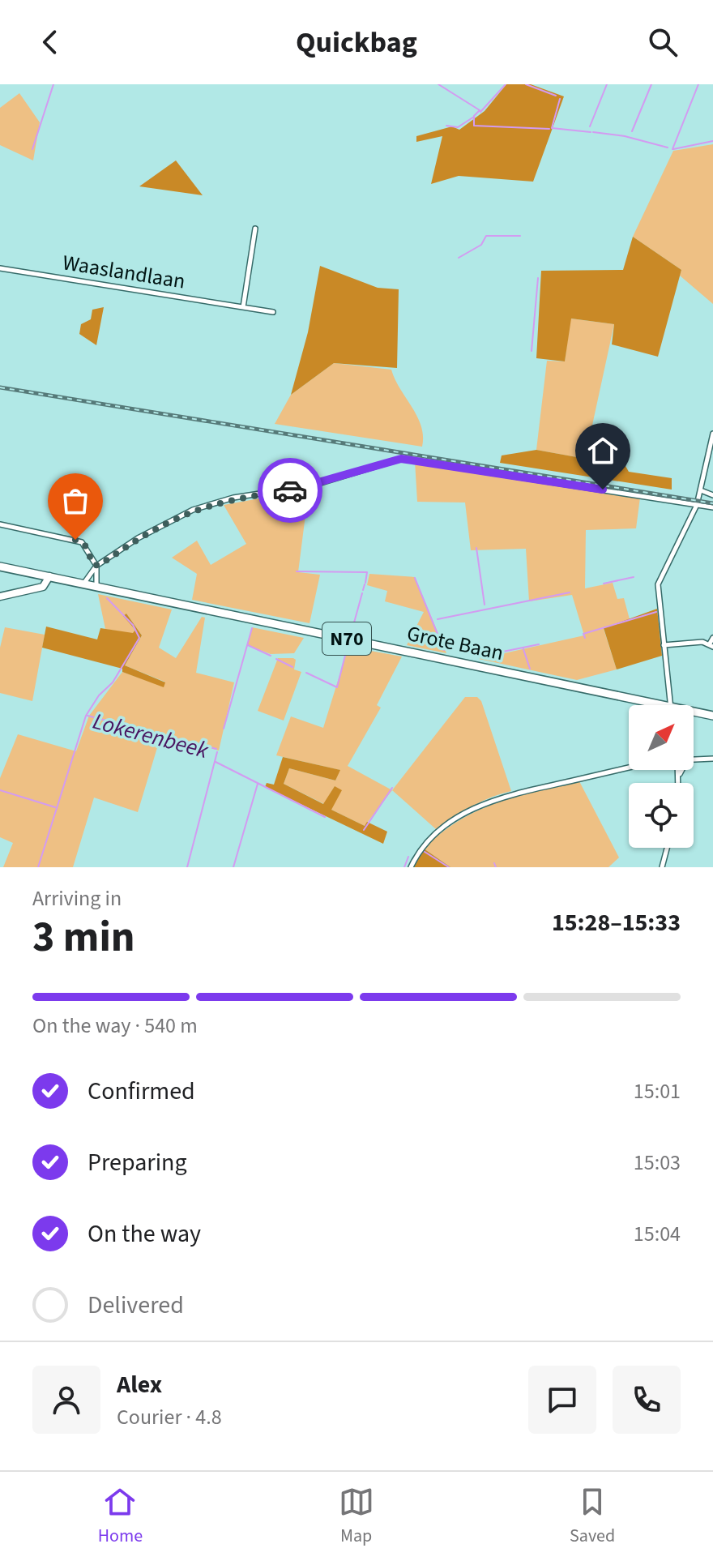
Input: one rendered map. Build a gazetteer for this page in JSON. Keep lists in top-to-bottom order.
{
  "streets": {
    "main road": ["N70", "Grote Baan"],
    "street": ["Waaslandlaan"]
  },
  "crossings": [
    ["N70", "Grote Baan"]
  ],
  "water": ["Lokerenbeek"],
  "north": "top right",
  "page": {
    "header": "Quickbag",
    "heading": ["3 min", "Arriving in", "15:28–15:33"],
    "panel": ["Alex", "Courier · 4.8"],
    "bar": "On the way · 540 m",
    "list": [
      ["Confirmed", "15:01"],
      ["Preparing", "15:03"],
      ["On the way", "15:04"],
      "Delivered"
    ],
    "tabs": ["Home", "Map", "Saved"]
  }
}
